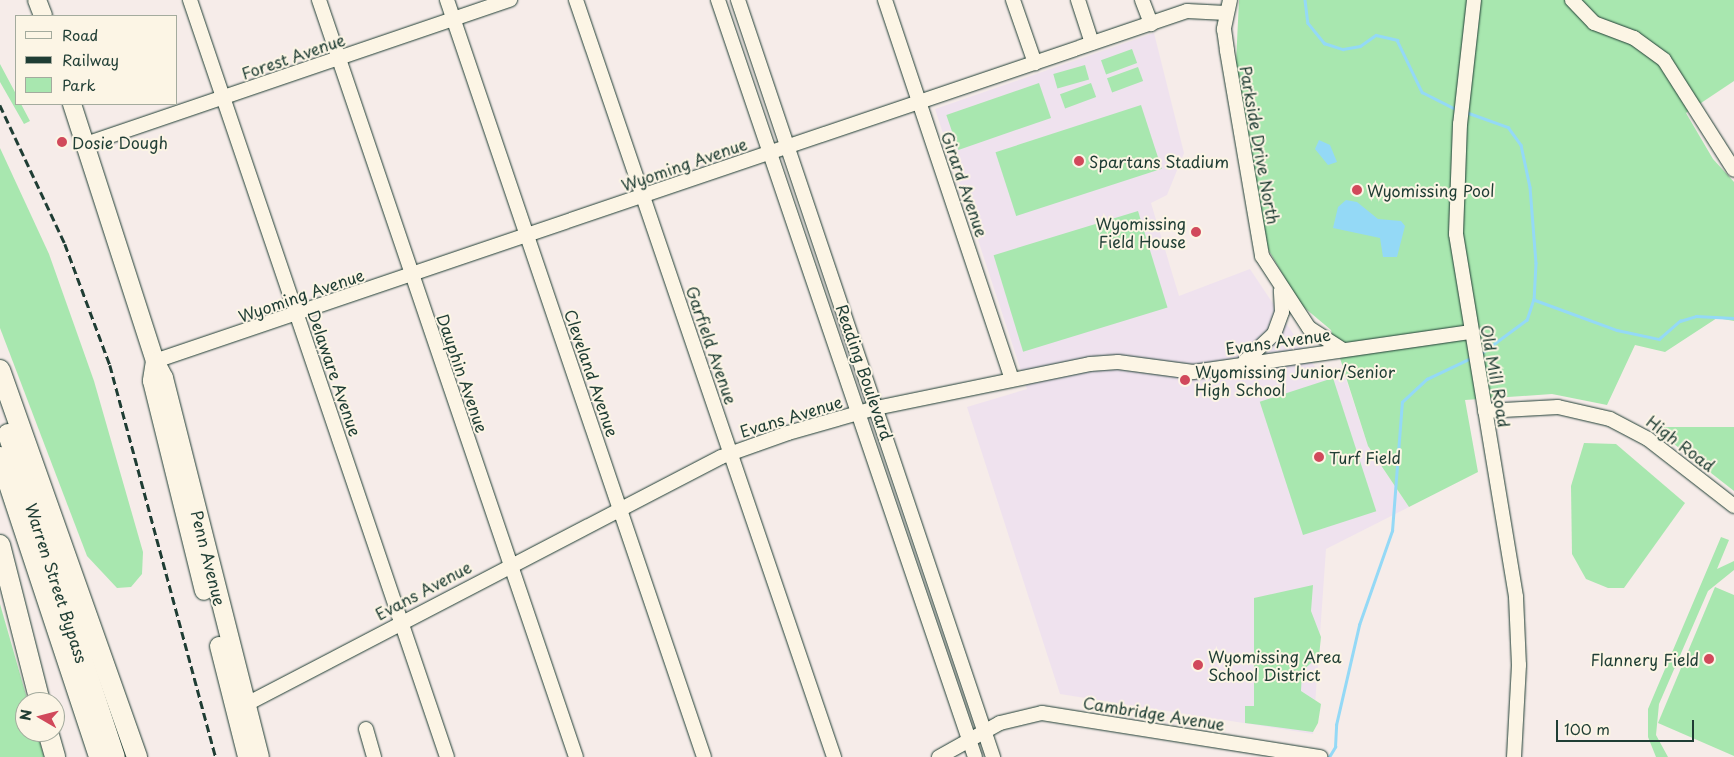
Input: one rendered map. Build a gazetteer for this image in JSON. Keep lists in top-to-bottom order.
{
  "streets": {
    "highway": ["Warren Street Bypass"],
    "main road": ["Penn Avenue"],
    "street": [
      "Forest Avenue",
      "Parkside Drive North",
      "Wyoming Avenue",
      "Girard Avenue",
      "Evans Avenue",
      "Garfield Avenue",
      "Reading Boulevard",
      "Delaware Avenue",
      "Dauphin Avenue",
      "Cleveland Avenue",
      "Old Mill Road",
      "High Road",
      "Cambridge Avenue"
    ]
  },
  "crossings": [
    ["Forest Avenue", "Delaware Avenue"],
    ["Forest Avenue", "Dauphin Avenue"],
    ["Forest Avenue", "Cleveland Avenue"],
    ["Forest Avenue", "Penn Avenue"],
    ["Parkside Drive North", "Wyoming Avenue"],
    ["Parkside Drive North", "Evans Avenue"],
    ["Wyoming Avenue", "Girard Avenue"],
    ["Wyoming Avenue", "Garfield Avenue"],
    ["Wyoming Avenue", "Reading Boulevard"],
    ["Wyoming Avenue", "Delaware Avenue"],
    ["Wyoming Avenue", "Dauphin Avenue"],
    ["Wyoming Avenue", "Cleveland Avenue"],
    ["Wyoming Avenue", "Penn Avenue"],
    ["Girard Avenue", "Evans Avenue"],
    ["Evans Avenue", "Garfield Avenue"],
    ["Evans Avenue", "Reading Boulevard"],
    ["Evans Avenue", "Delaware Avenue"],
    ["Evans Avenue", "Dauphin Avenue"],
    ["Evans Avenue", "Cleveland Avenue"],
    ["Evans Avenue", "Old Mill Road"],
    ["Evans Avenue", "Penn Avenue"],
    ["Reading Boulevard", "Cambridge Avenue"],
    ["Old Mill Road", "High Road"]
  ],
  "places": [
    "Dosie Dough",
    "Spartans Stadium",
    "Wyomissing Pool",
    "Wyomissing Field House",
    "Wyomissing Junior/Senior High School",
    "Turf Field",
    "Flannery Field",
    "Wyomissing Area School District"
  ],
  "legend": ["Road", "Railway", "Park"],
  "scale_bar": "100 m",
  "north": "left"
}
